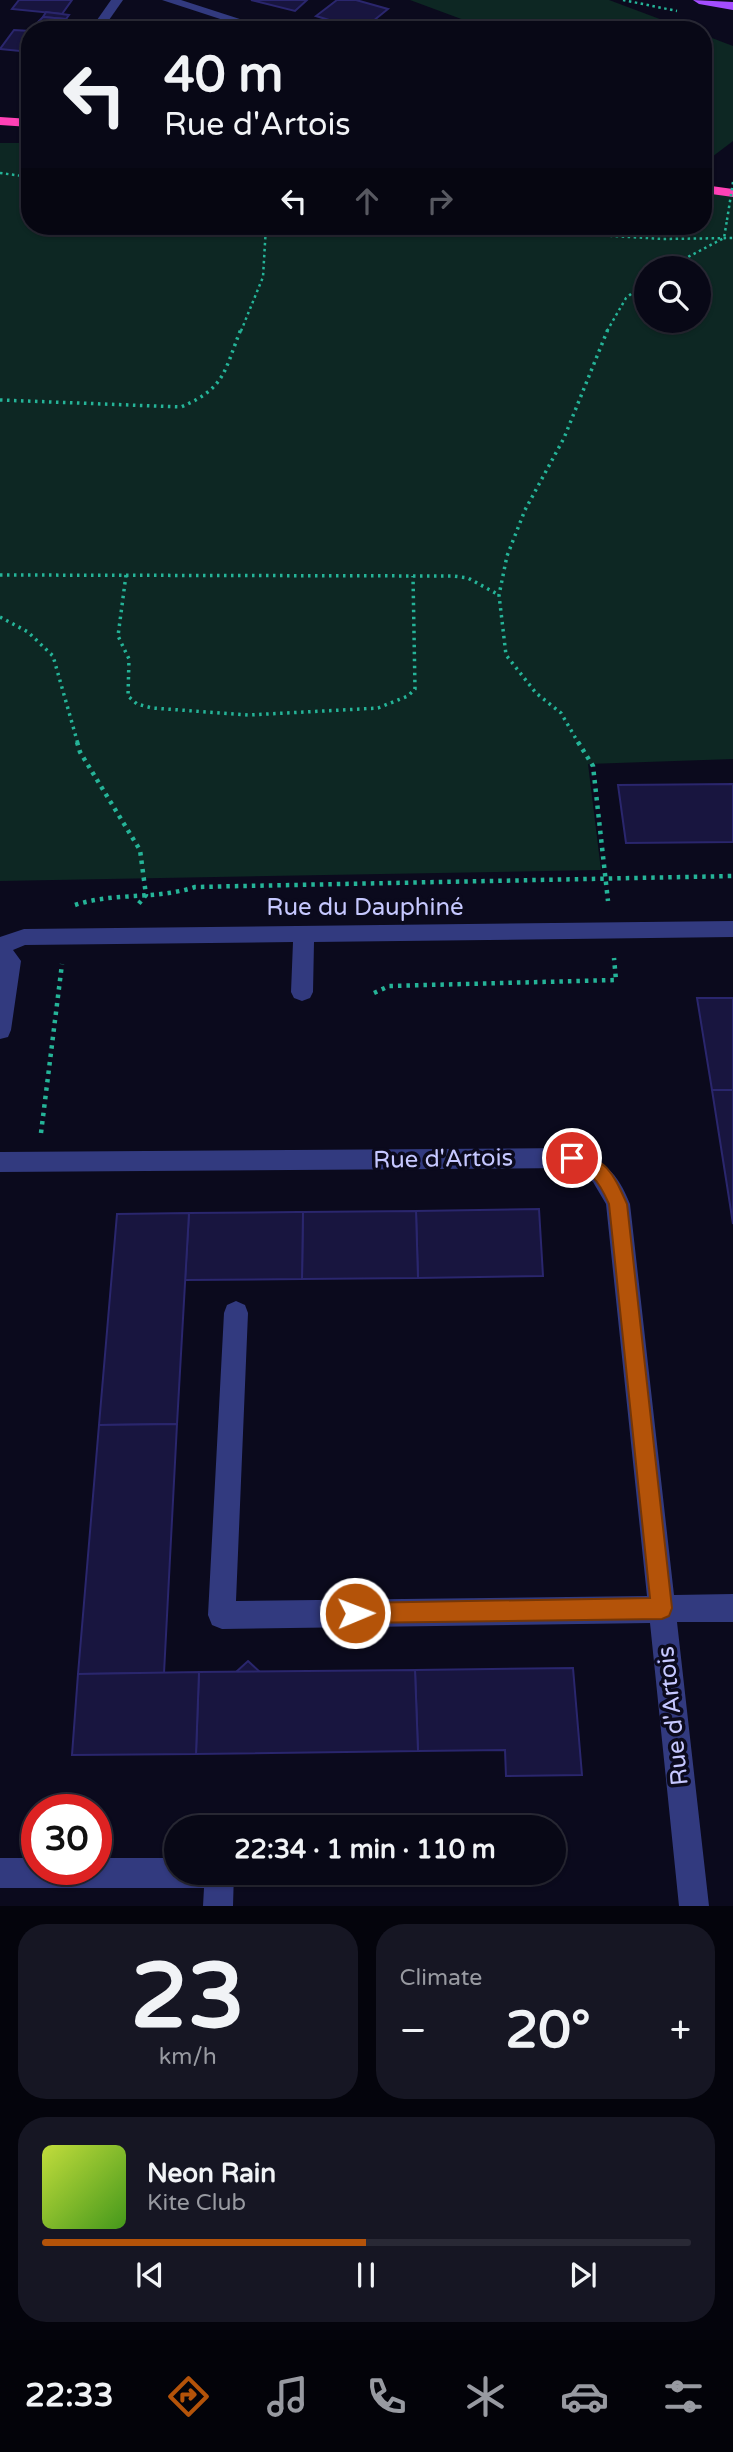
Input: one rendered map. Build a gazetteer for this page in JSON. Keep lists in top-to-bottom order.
{
  "streets": {
    "street": ["Rue du Dauphiné", "Rue d'Artois"]
  },
  "page": {
    "turn": ["40 m", "Rue d'Artois"],
    "limit": "30",
    "trip": "22:34 · 1 min · 110 m",
    "tile": [
      ["23", "km/h"],
      "Climate"
    ],
    "heat": ["−", "20°", "+"],
    "song": ["Neon Rain", "Kite Club"],
    "tabs": "22:33"
  }
}
